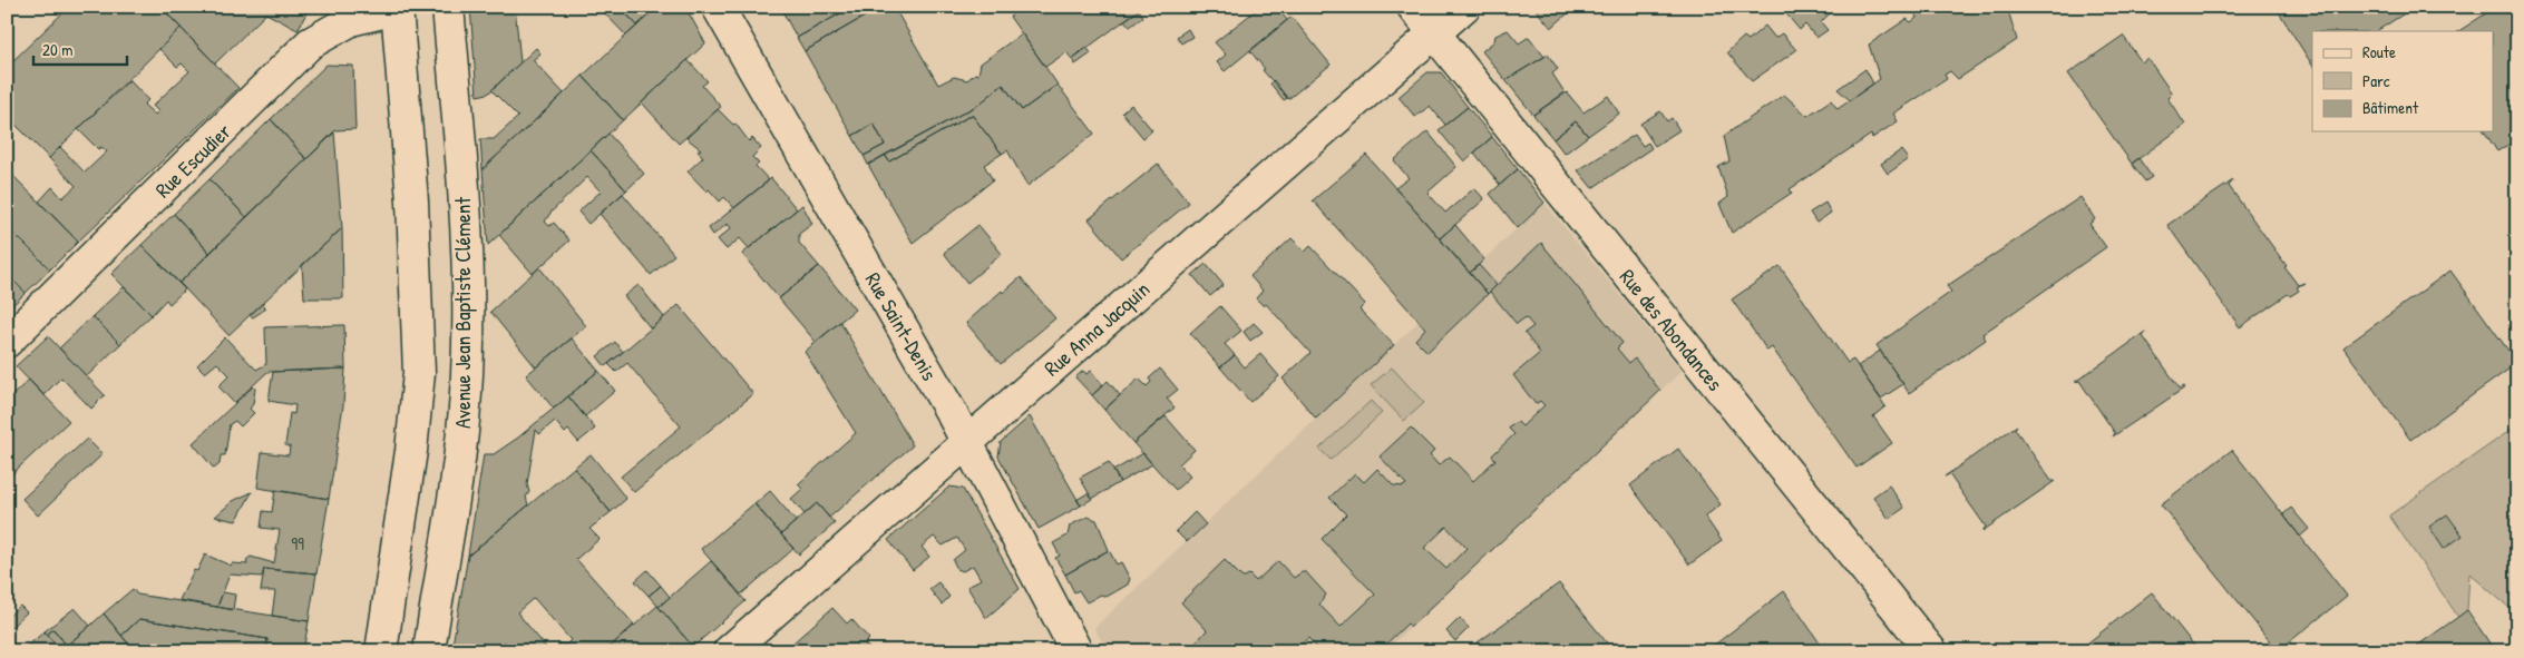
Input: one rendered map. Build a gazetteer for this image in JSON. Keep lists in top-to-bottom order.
{
  "streets": {
    "street": [
      "Rue Escudier",
      "Avenue Jean Baptiste Clément",
      "Rue Saint-Denis",
      "Rue Anna Jacquin",
      "Rue des Abondances"
    ]
  },
  "crossings": [
    ["Rue Escudier", "Avenue Jean Baptiste Clément"],
    ["Rue Saint-Denis", "Rue Anna Jacquin"],
    ["Rue Anna Jacquin", "Rue des Abondances"]
  ],
  "house_numbers": ["99"],
  "legend": ["Route", "Parc", "Bâtiment"],
  "scale_bar": "20 m"
}
